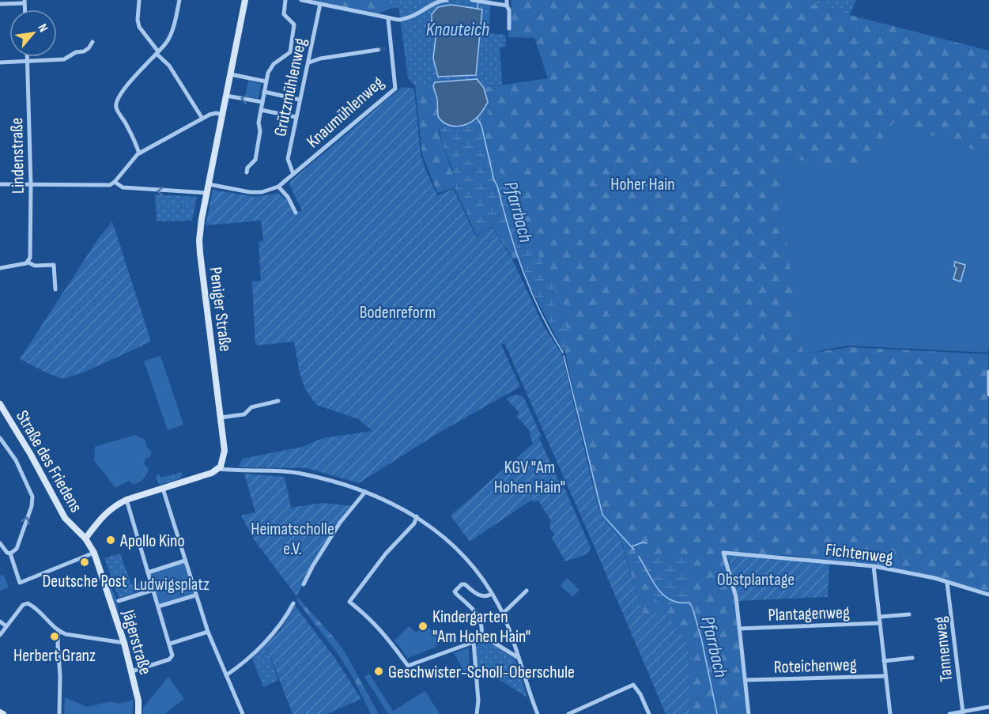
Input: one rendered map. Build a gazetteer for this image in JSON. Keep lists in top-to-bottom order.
{
  "streets": {
    "street": [
      "Grützmühlenweg",
      "Knaumühlenweg",
      "Lindenstraße",
      "Peniger Straße",
      "Straße des Friedens",
      "Fichtenweg",
      "Plantagenweg",
      "Jägerstraße",
      "Tannenweg",
      "Roteichenweg"
    ]
  },
  "crossings": [
    ["Grützmühlenweg", "Knaumühlenweg"],
    ["Knaumühlenweg", "Peniger Straße"],
    ["Straße des Friedens", "Jägerstraße"],
    ["Fichtenweg", "Plantagenweg"],
    ["Fichtenweg", "Tannenweg"]
  ],
  "water": ["Knauteich", "Pfarrbach"],
  "parks": [
    "Hoher Hain",
    "Bodenreform",
    "KGV \"Am Hohen Hain\"",
    "Heimatscholle e.V.",
    "Obstplantage",
    "Ludwigsplatz"
  ],
  "places": [
    "Apollo Kino",
    "Deutsche Post",
    "Kindergarten \"Am Hohen Hain\"",
    "Herbert Granz",
    "Geschwister-Scholl-Oberschule"
  ],
  "north": "top right"
}
